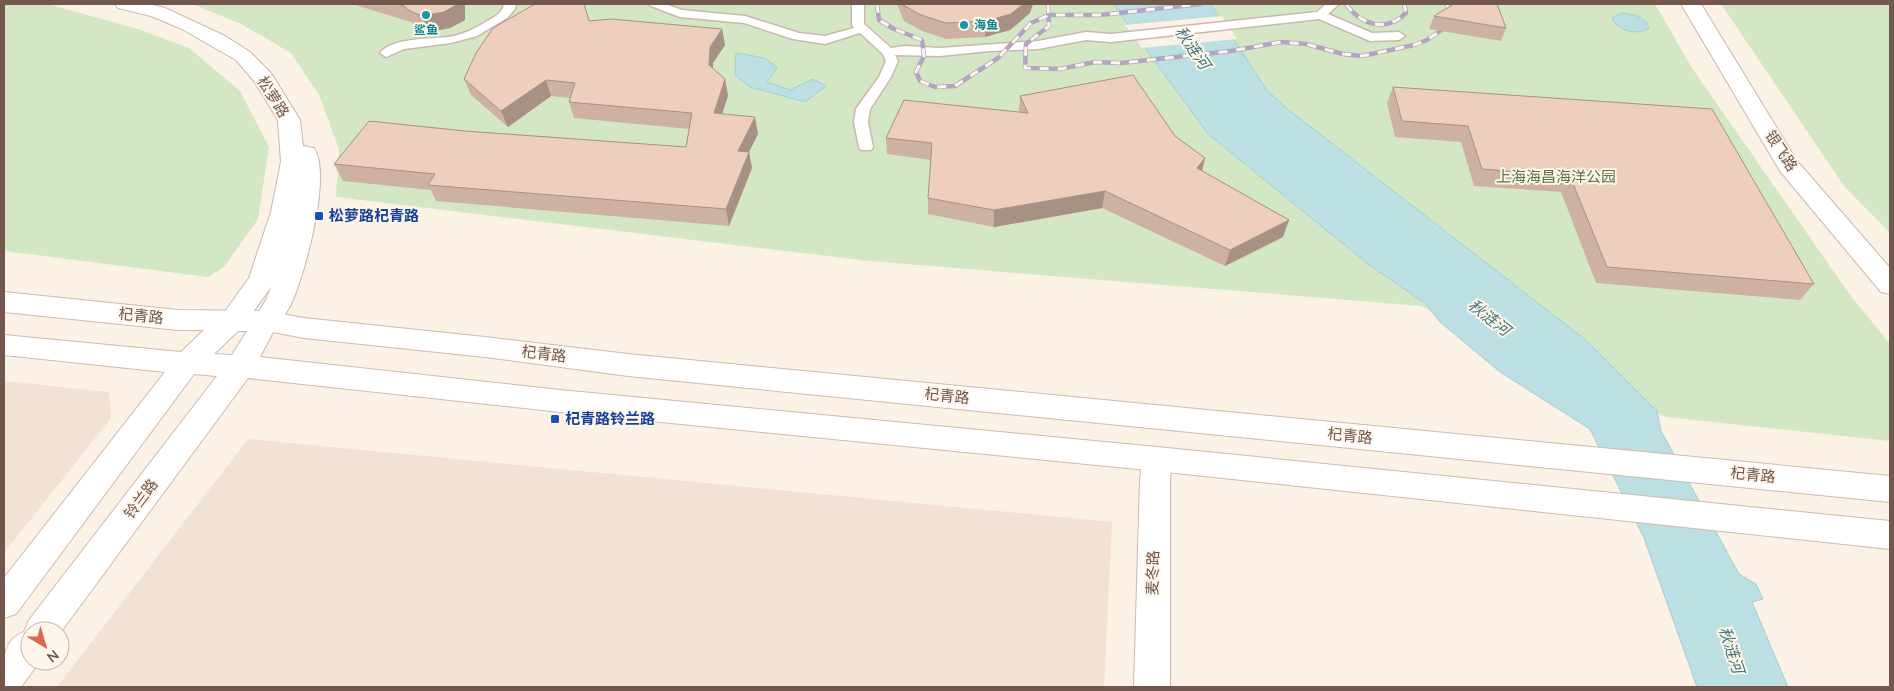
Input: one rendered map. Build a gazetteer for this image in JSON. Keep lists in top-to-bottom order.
{
  "streets": {
    "main road": [
      "松萝路",
      "银飞路",
      "杞青路",
      "铃兰路",
      "麦冬路"
    ]
  },
  "crossings": [
    ["松萝路", "杞青路"],
    ["松萝路", "铃兰路"]
  ],
  "water": ["秋涟河"],
  "parks": ["上海海昌海洋公园"],
  "places": {
    "other": ["鲨鱼", "海鱼"],
    "transit": ["松萝路杞青路", "杞青路铃兰路"]
  },
  "north": "bottom right"
}
